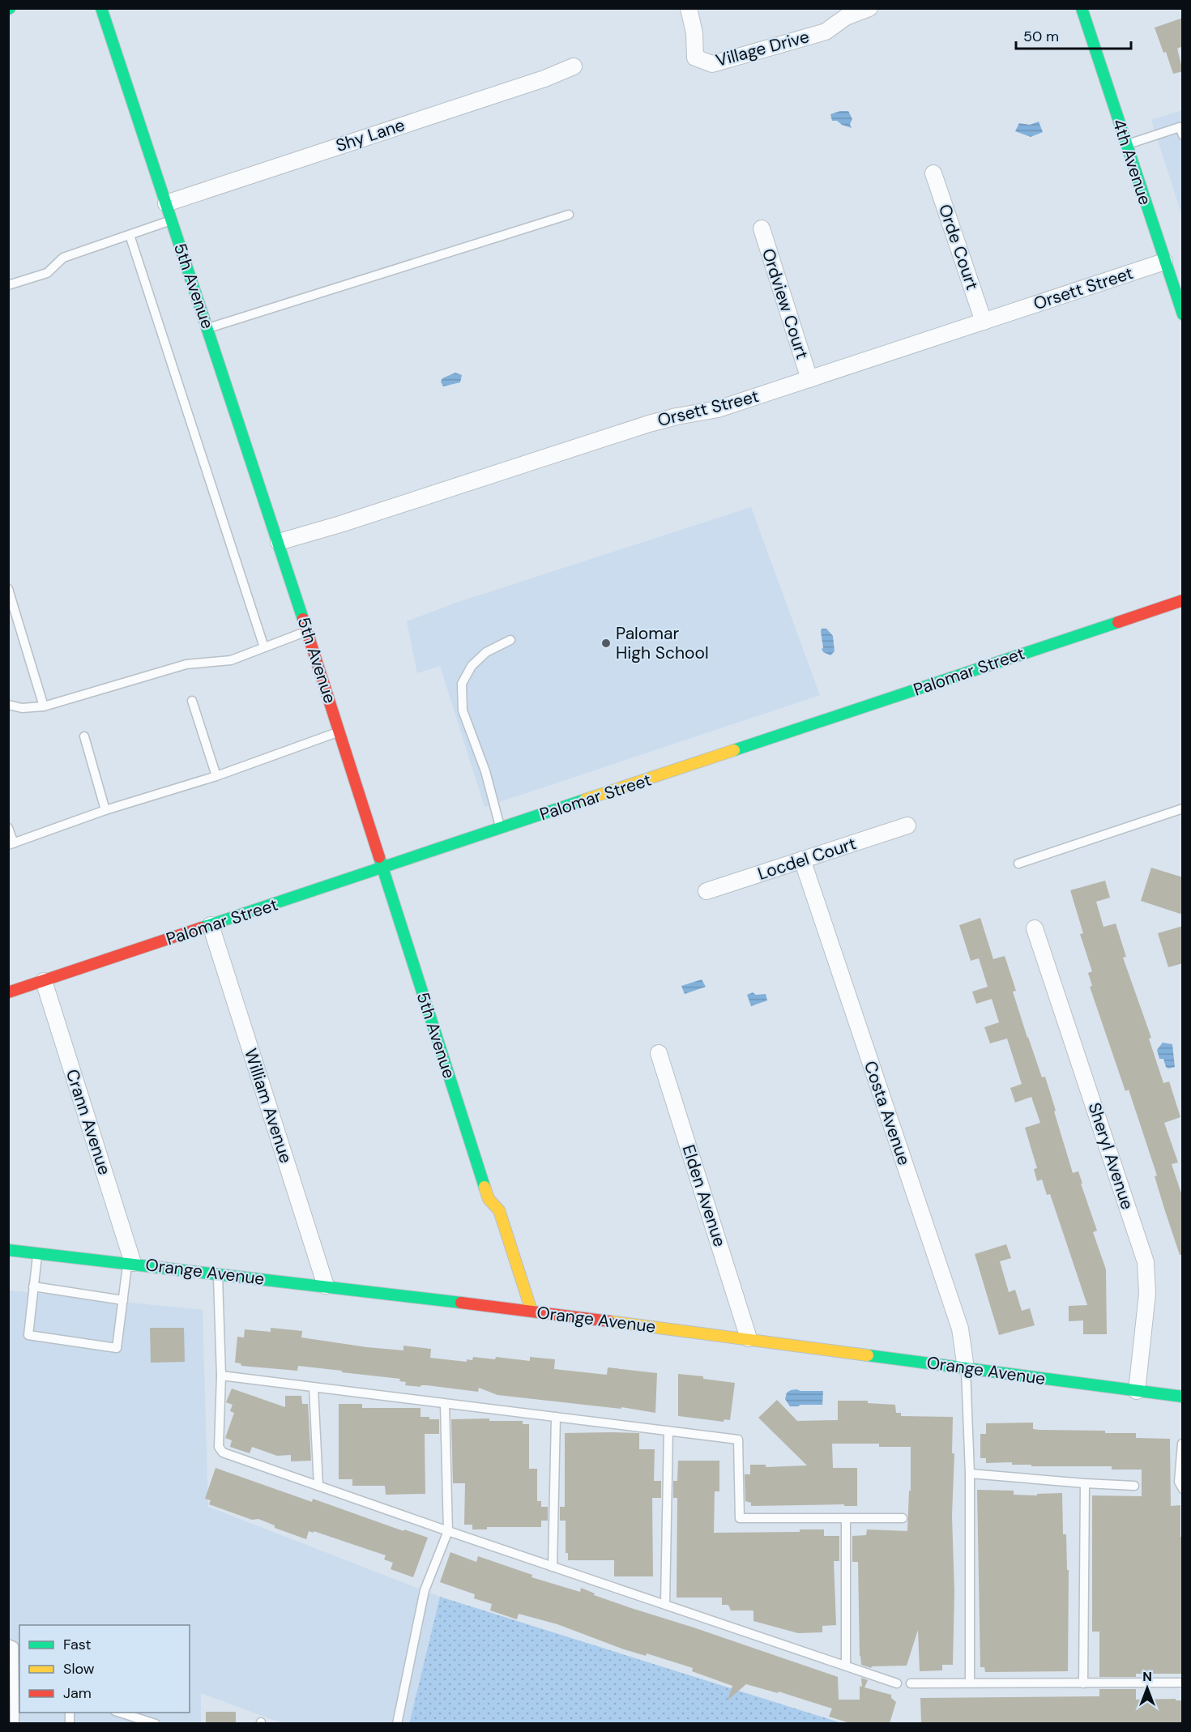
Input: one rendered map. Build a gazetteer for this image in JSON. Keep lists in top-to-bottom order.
{
  "streets": {
    "main road": [
      "4th Avenue",
      "5th Avenue",
      "Palomar Street",
      "Orange Avenue"
    ],
    "street": [
      "Village Drive",
      "Shy Lane",
      "Orde Court",
      "Orsett Street",
      "Ordview Court",
      "Locdel Court",
      "William Avenue",
      "Costa Avenue",
      "Crann Avenue",
      "Sheryl Avenue",
      "Elden Avenue"
    ]
  },
  "crossings": [
    ["Shy Lane", "5th Avenue"],
    ["4th Avenue", "Orsett Street"],
    ["Orde Court", "Orsett Street"],
    ["5th Avenue", "Orsett Street"],
    ["5th Avenue", "Palomar Street"],
    ["5th Avenue", "Orange Avenue"],
    ["Orsett Street", "Ordview Court"],
    ["Palomar Street", "William Avenue"],
    ["Palomar Street", "Crann Avenue"],
    ["Locdel Court", "Costa Avenue"],
    ["William Avenue", "Orange Avenue"],
    ["Costa Avenue", "Orange Avenue"],
    ["Crann Avenue", "Orange Avenue"],
    ["Sheryl Avenue", "Orange Avenue"],
    ["Elden Avenue", "Orange Avenue"]
  ],
  "places": ["Palomar High School"],
  "legend": ["Fast", "Slow", "Jam"],
  "scale_bar": "50 m",
  "north": "top"
}
